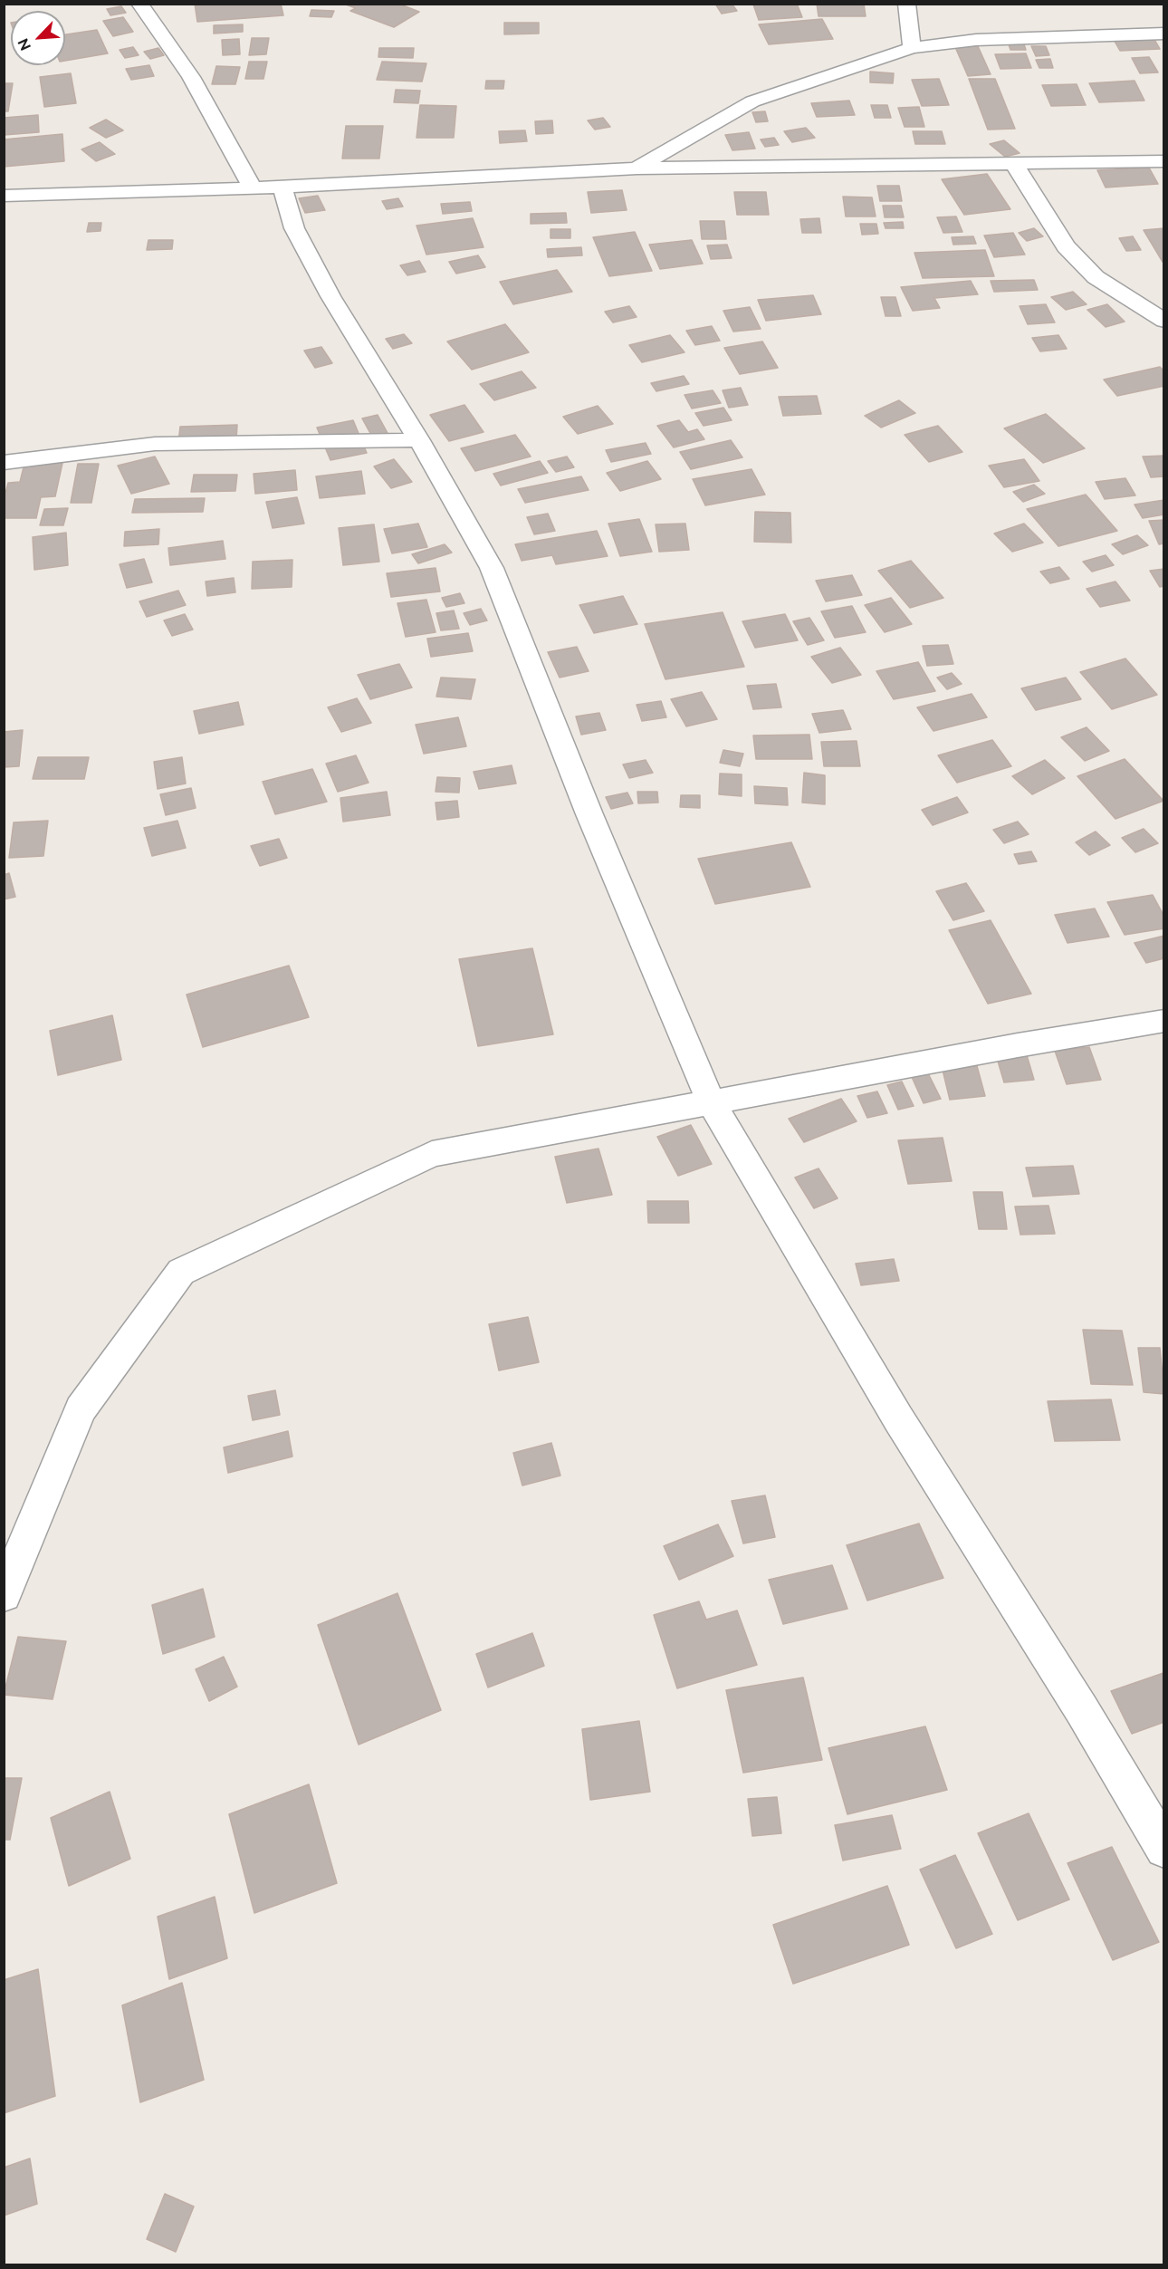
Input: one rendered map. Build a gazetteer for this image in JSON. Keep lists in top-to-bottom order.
{
  "north": "bottom left"
}
